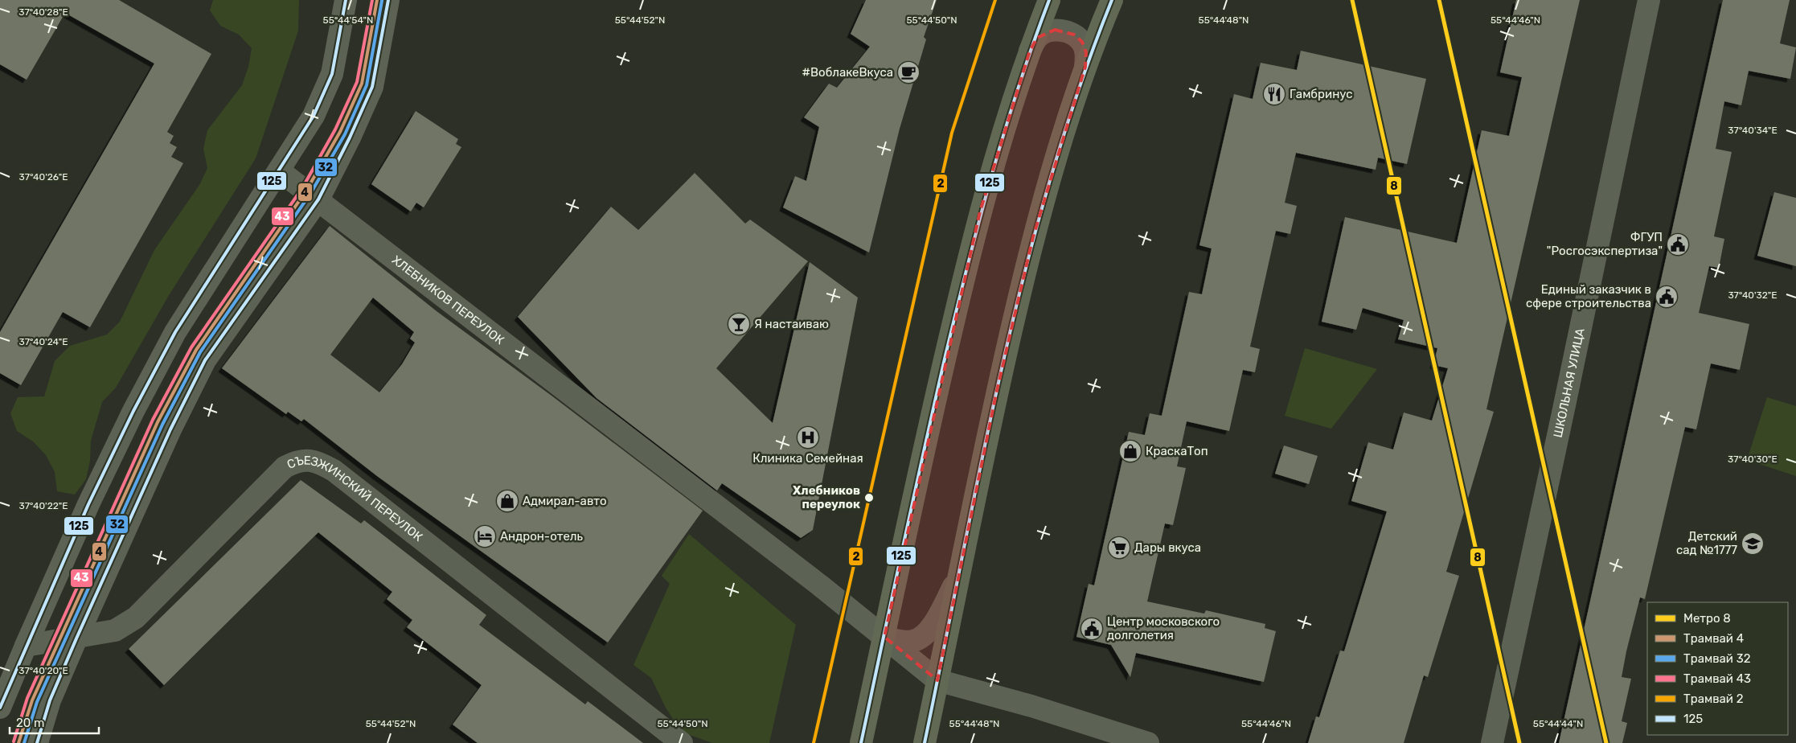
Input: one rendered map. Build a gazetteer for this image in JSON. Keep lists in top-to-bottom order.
{
  "streets": {
    "street": ["ХЛЕБНИКОВ ПЕРЕУЛОК", "ШКОЛЬНАЯ УЛИЦА", "СЪЕЗЖИНСКИЙ ПЕРЕУЛОК"]
  },
  "places": {
    "cafe": ["#ВоблакеВкуса"],
    "restaurant": ["Гамбринус"],
    "public building": ["ФГУП \"Росгосэкспертиза\"", "Единый заказчик в сфере строительства", "Центр московского долголетия"],
    "bar": ["Я настаиваю"],
    "hospital": ["Клиника Семейная"],
    "shop": ["КраскаТоп", "Адмирал-авто"],
    "other": ["Хлебников переулок"],
    "hotel": ["Андрон-отель"],
    "school or university": ["Детский сад №1777"],
    "supermarket": ["Дары вкуса"]
  },
  "lines": [
    "metro line 8",
    "tram line 4",
    "tram line 43",
    "tram line 2",
    "transit line 125",
    "tram line 32"
  ],
  "legend": [
    "Метро 8",
    "Трамвай 4",
    "Трамвай 32",
    "Трамвай 43",
    "Трамвай 2",
    "125"
  ],
  "scale_bar": "20 m",
  "coordinates": [
    "37°40'28\"E",
    "55°44'54\"N",
    "55°44'52\"N",
    "55°44'50\"N",
    "55°44'48\"N",
    "55°44'46\"N",
    "37°40'34\"E",
    "37°40'26\"E",
    "37°40'32\"E",
    "37°40'24\"E",
    "37°40'30\"E",
    "37°40'22\"E",
    "37°40'20\"E",
    "55°44'44\"N"
  ]
}
